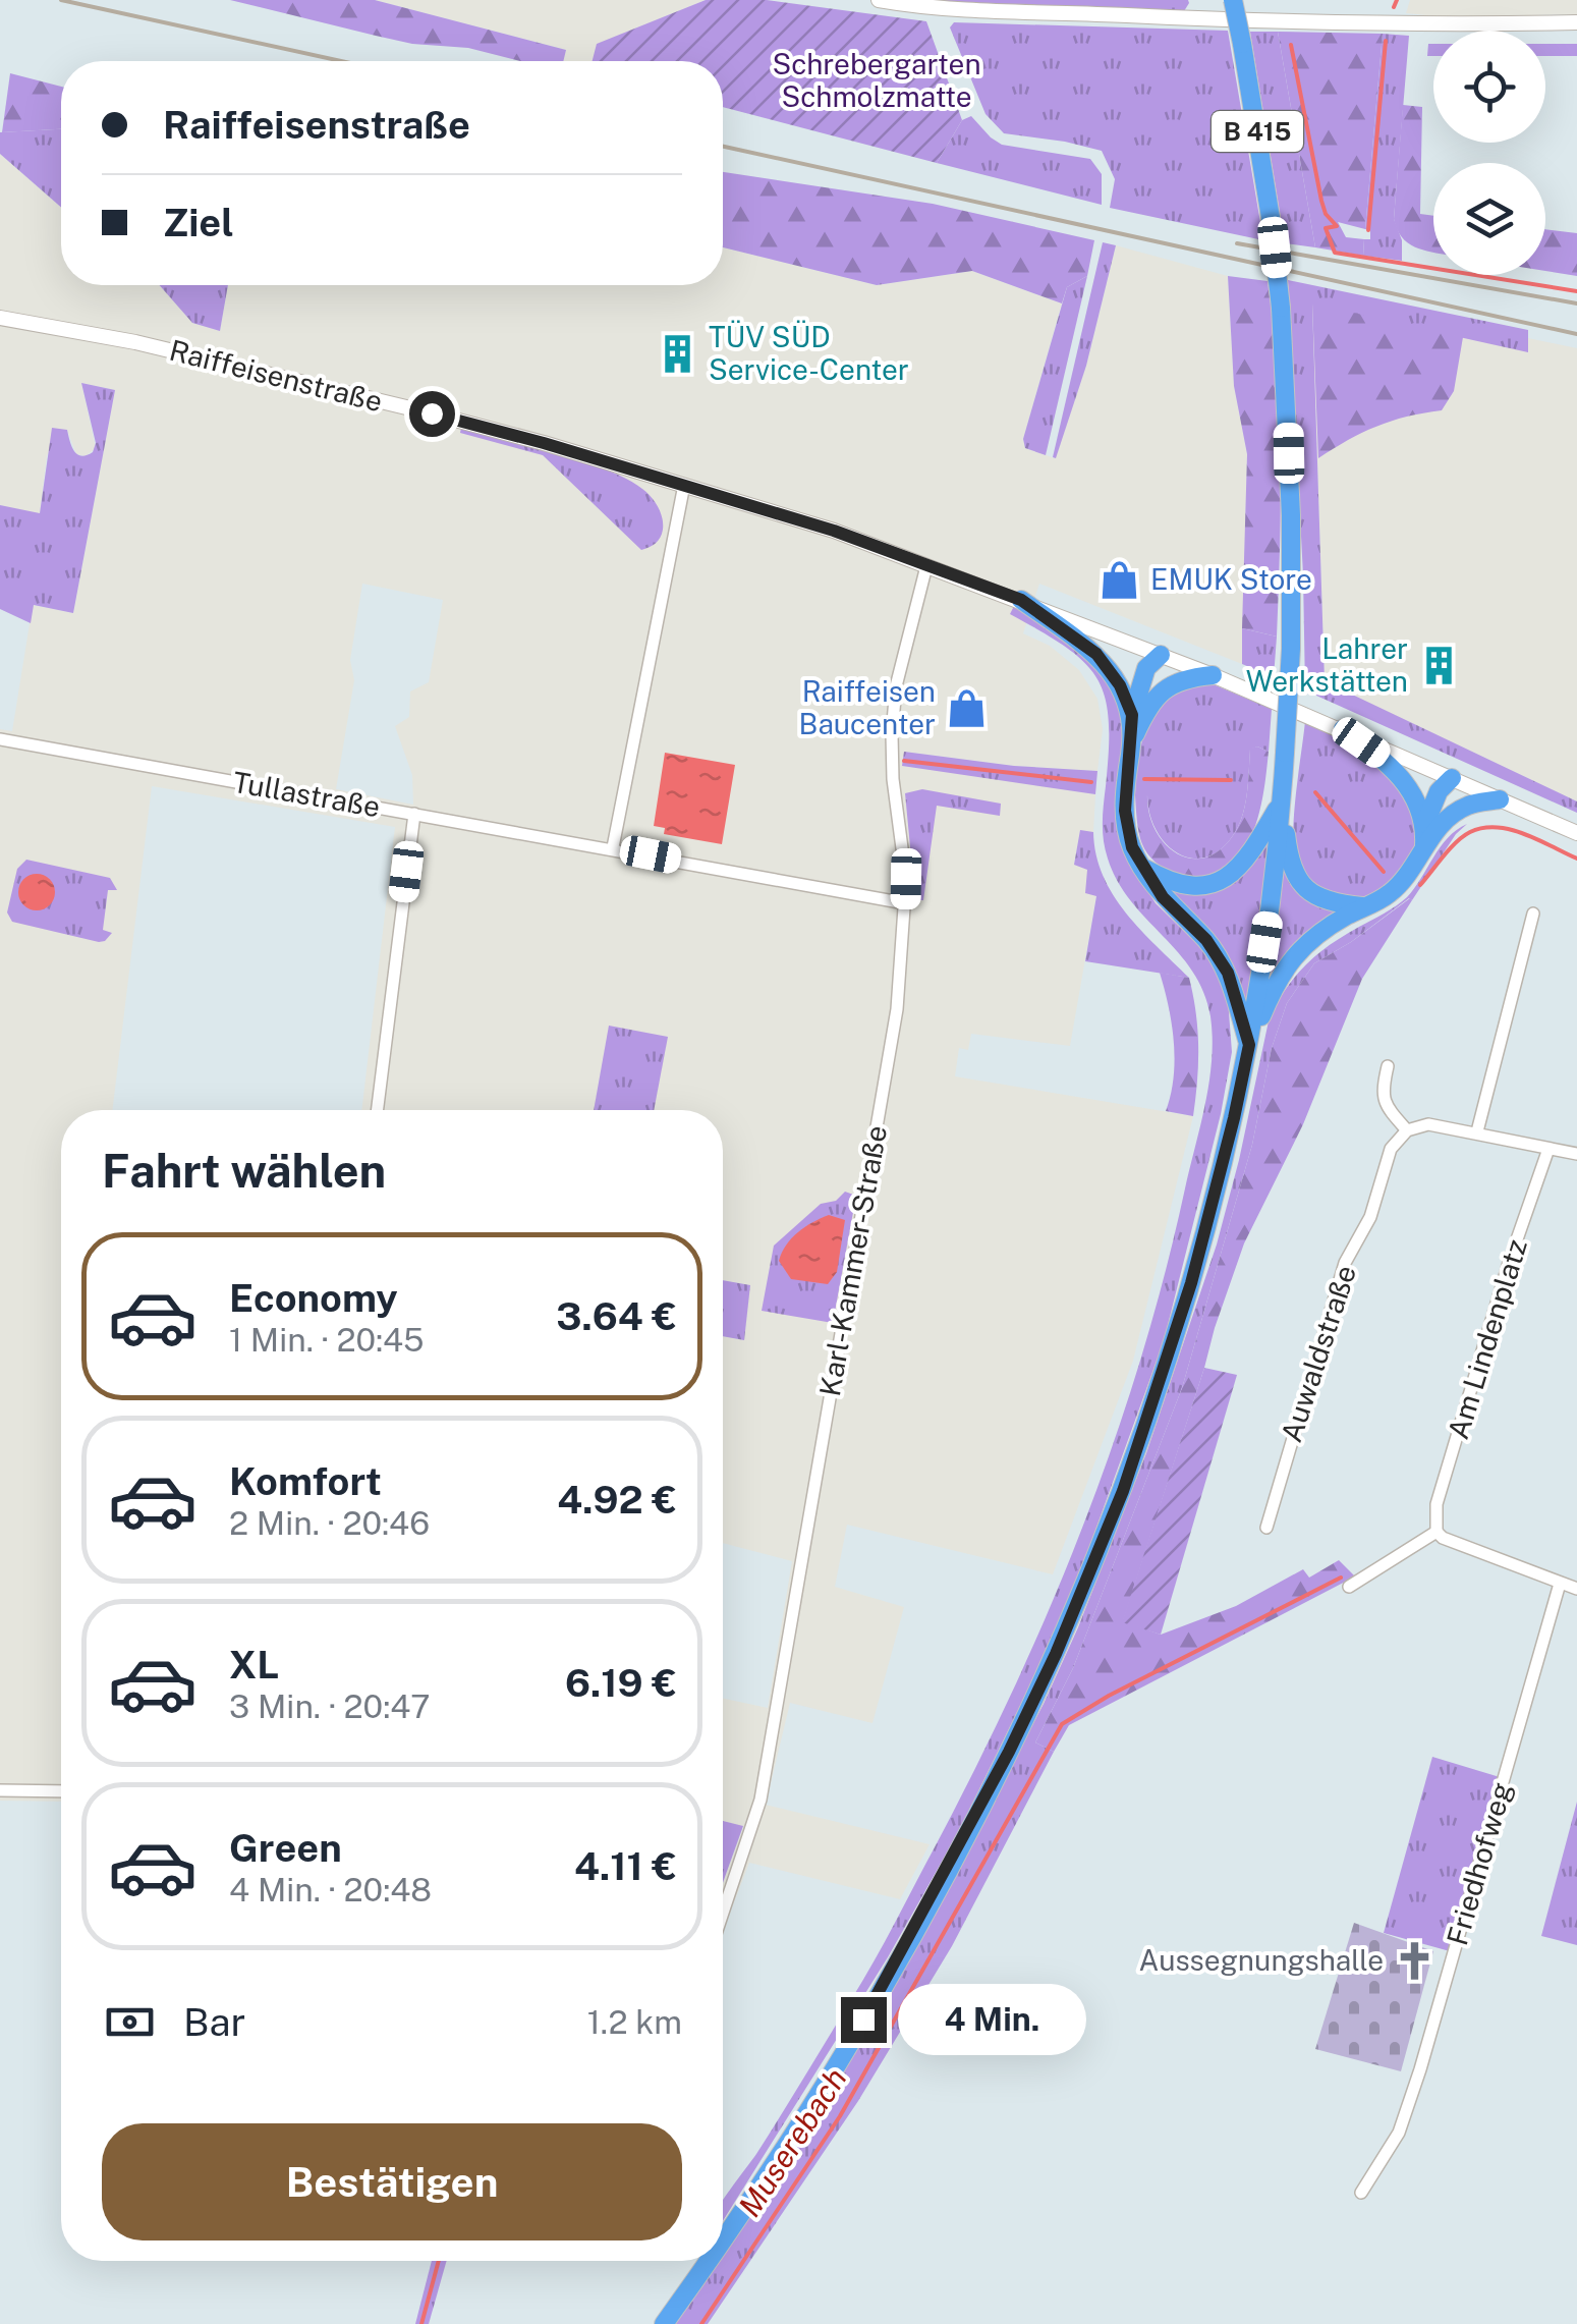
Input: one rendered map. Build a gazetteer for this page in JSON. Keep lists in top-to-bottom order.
{
  "streets": {
    "main road": ["B 415"],
    "street": [
      "Raiffeisenstraße",
      "Tullastraße",
      "Karl-Kammer-Straße",
      "Am Lindenplatz",
      "Auwaldstraße",
      "Friedhofweg"
    ]
  },
  "crossings": [
    ["Raiffeisenstraße", "Karl-Kammer-Straße"],
    ["Tullastraße", "Karl-Kammer-Straße"]
  ],
  "water": ["Muserebach"],
  "parks": ["Schrebergarten Schmolzmatte"],
  "places": {
    "building": ["TÜV SÜD Service-Center", "Lahrer Werkstätten"],
    "shop": ["EMUK Store", "Raiffeisen Baucenter"],
    "church": ["Aussegnungshalle"]
  },
  "page": {
    "banner": ["Raiffeisenstraße", "Ziel"],
    "heading": "Fahrt wählen",
    "list": [
      {
        "name": "Economy",
        "note": "1 Min. · 20:45",
        "value": "3.64 €"
      },
      {
        "name": "Komfort",
        "note": "2 Min. · 20:46",
        "value": "4.92 €"
      },
      {
        "name": "XL",
        "note": "3 Min. · 20:47",
        "value": "6.19 €"
      },
      {
        "name": "Green",
        "note": "4 Min. · 20:48",
        "value": "4.11 €"
      }
    ],
    "pay": ["Bar", "1.2 km"],
    "bubble": "4 Min.",
    "buttons": "Bestätigen"
  }
}
